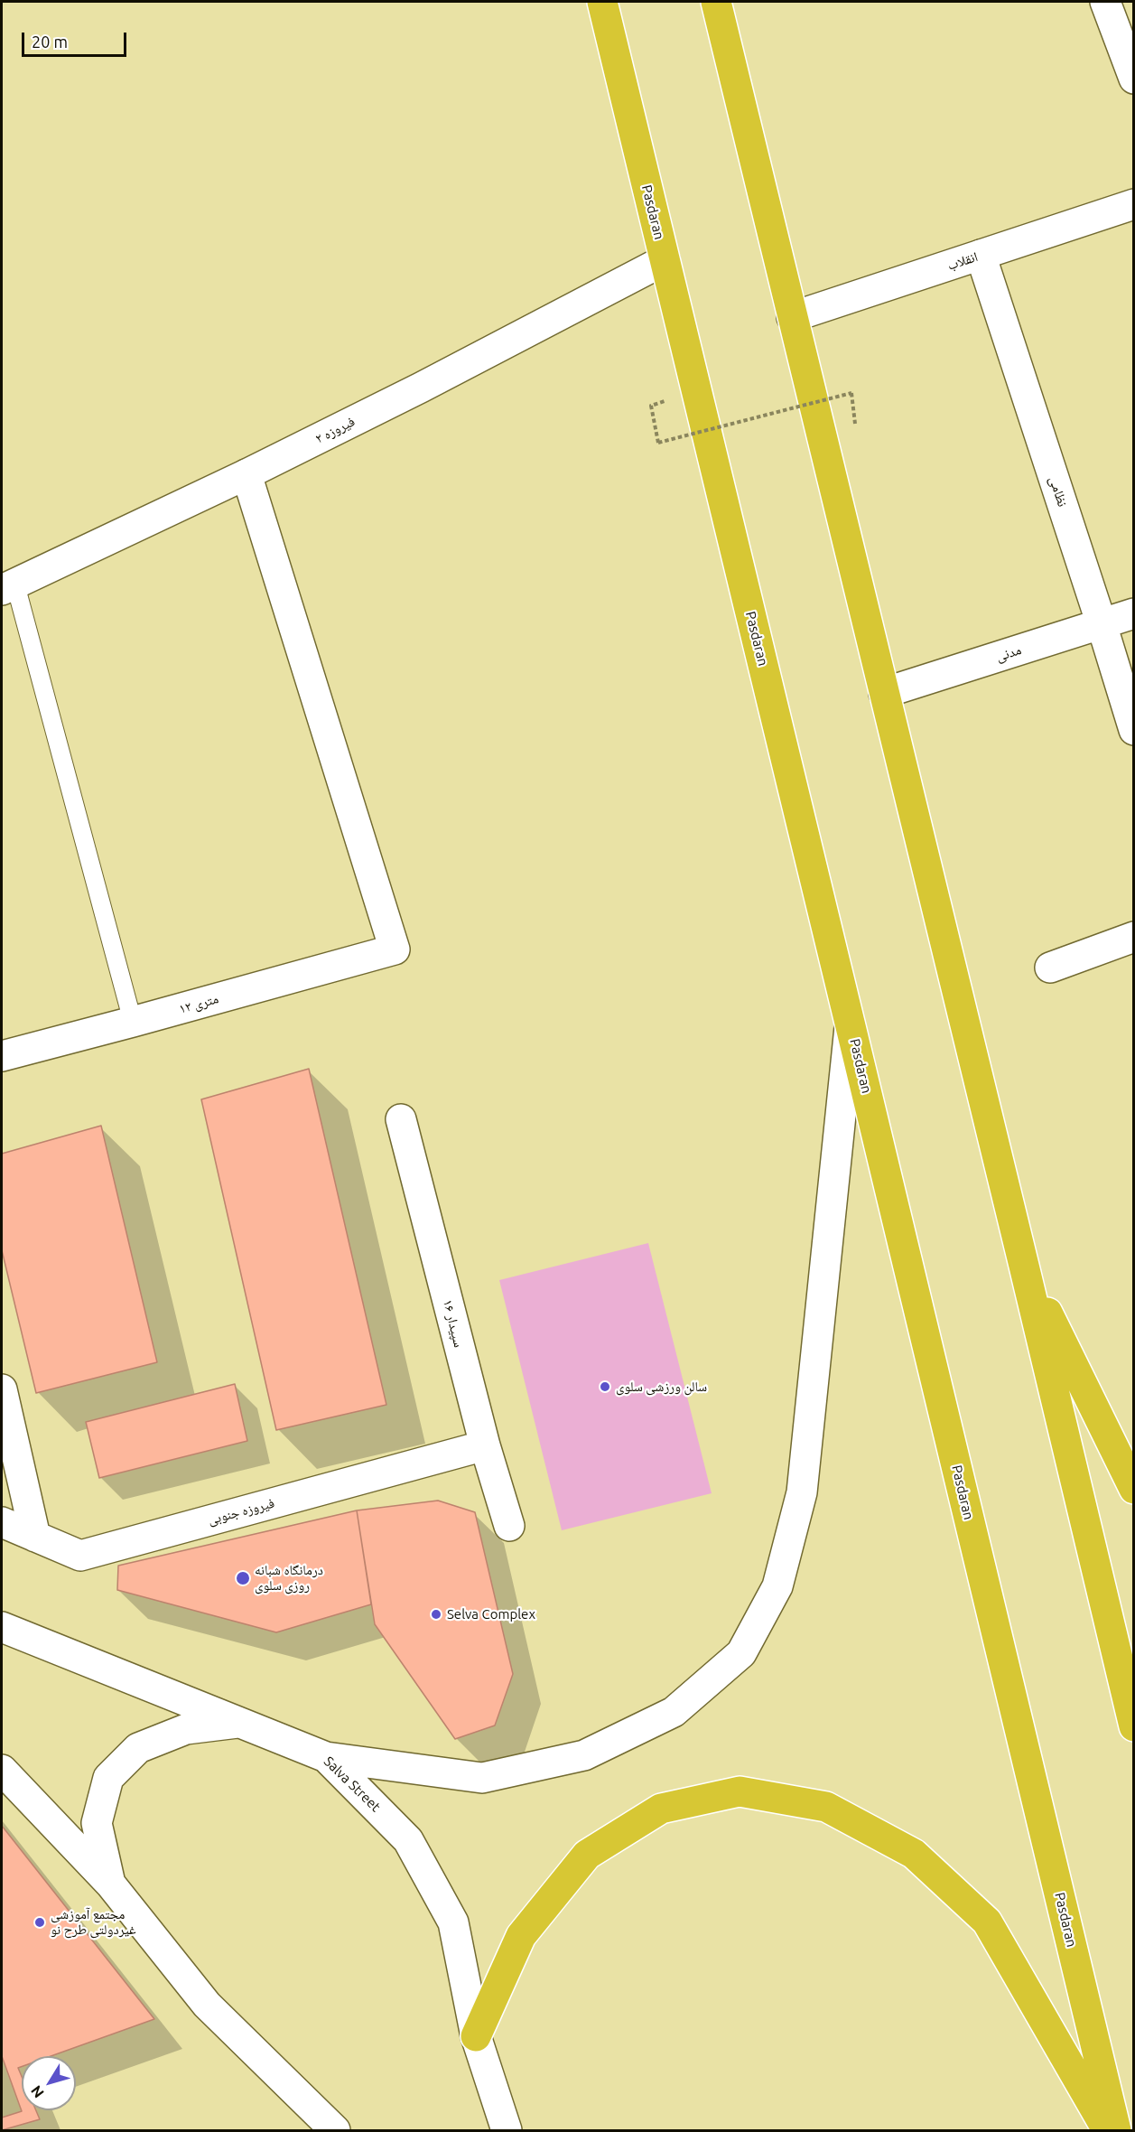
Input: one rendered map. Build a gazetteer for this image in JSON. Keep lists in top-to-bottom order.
{
  "streets": {
    "highway": ["Pasdaran"],
    "street": [
      "انقلاب",
      "فیروزه ٢",
      "نظامی",
      "مدنی",
      "۱۲ متری",
      "سپیدار ۱۶",
      "فیروزه جنوبی",
      "Salva Street"
    ]
  },
  "crossings": [
    ["Pasdaran", "فیروزه ٢"],
    ["انقلاب", "نظامی"],
    ["فیروزه ٢", "۱۲ متری"],
    ["نظامی", "مدنی"],
    ["سپیدار ۱۶", "فیروزه جنوبی"]
  ],
  "places": [
    "سالن ورزشی سلوی",
    "درمانگاه شبانه روزی سلوی",
    "Selva Complex",
    "مجتمع آموزشی غیردولتی طرح نو"
  ],
  "scale_bar": "20 m",
  "north": "bottom left"
}
